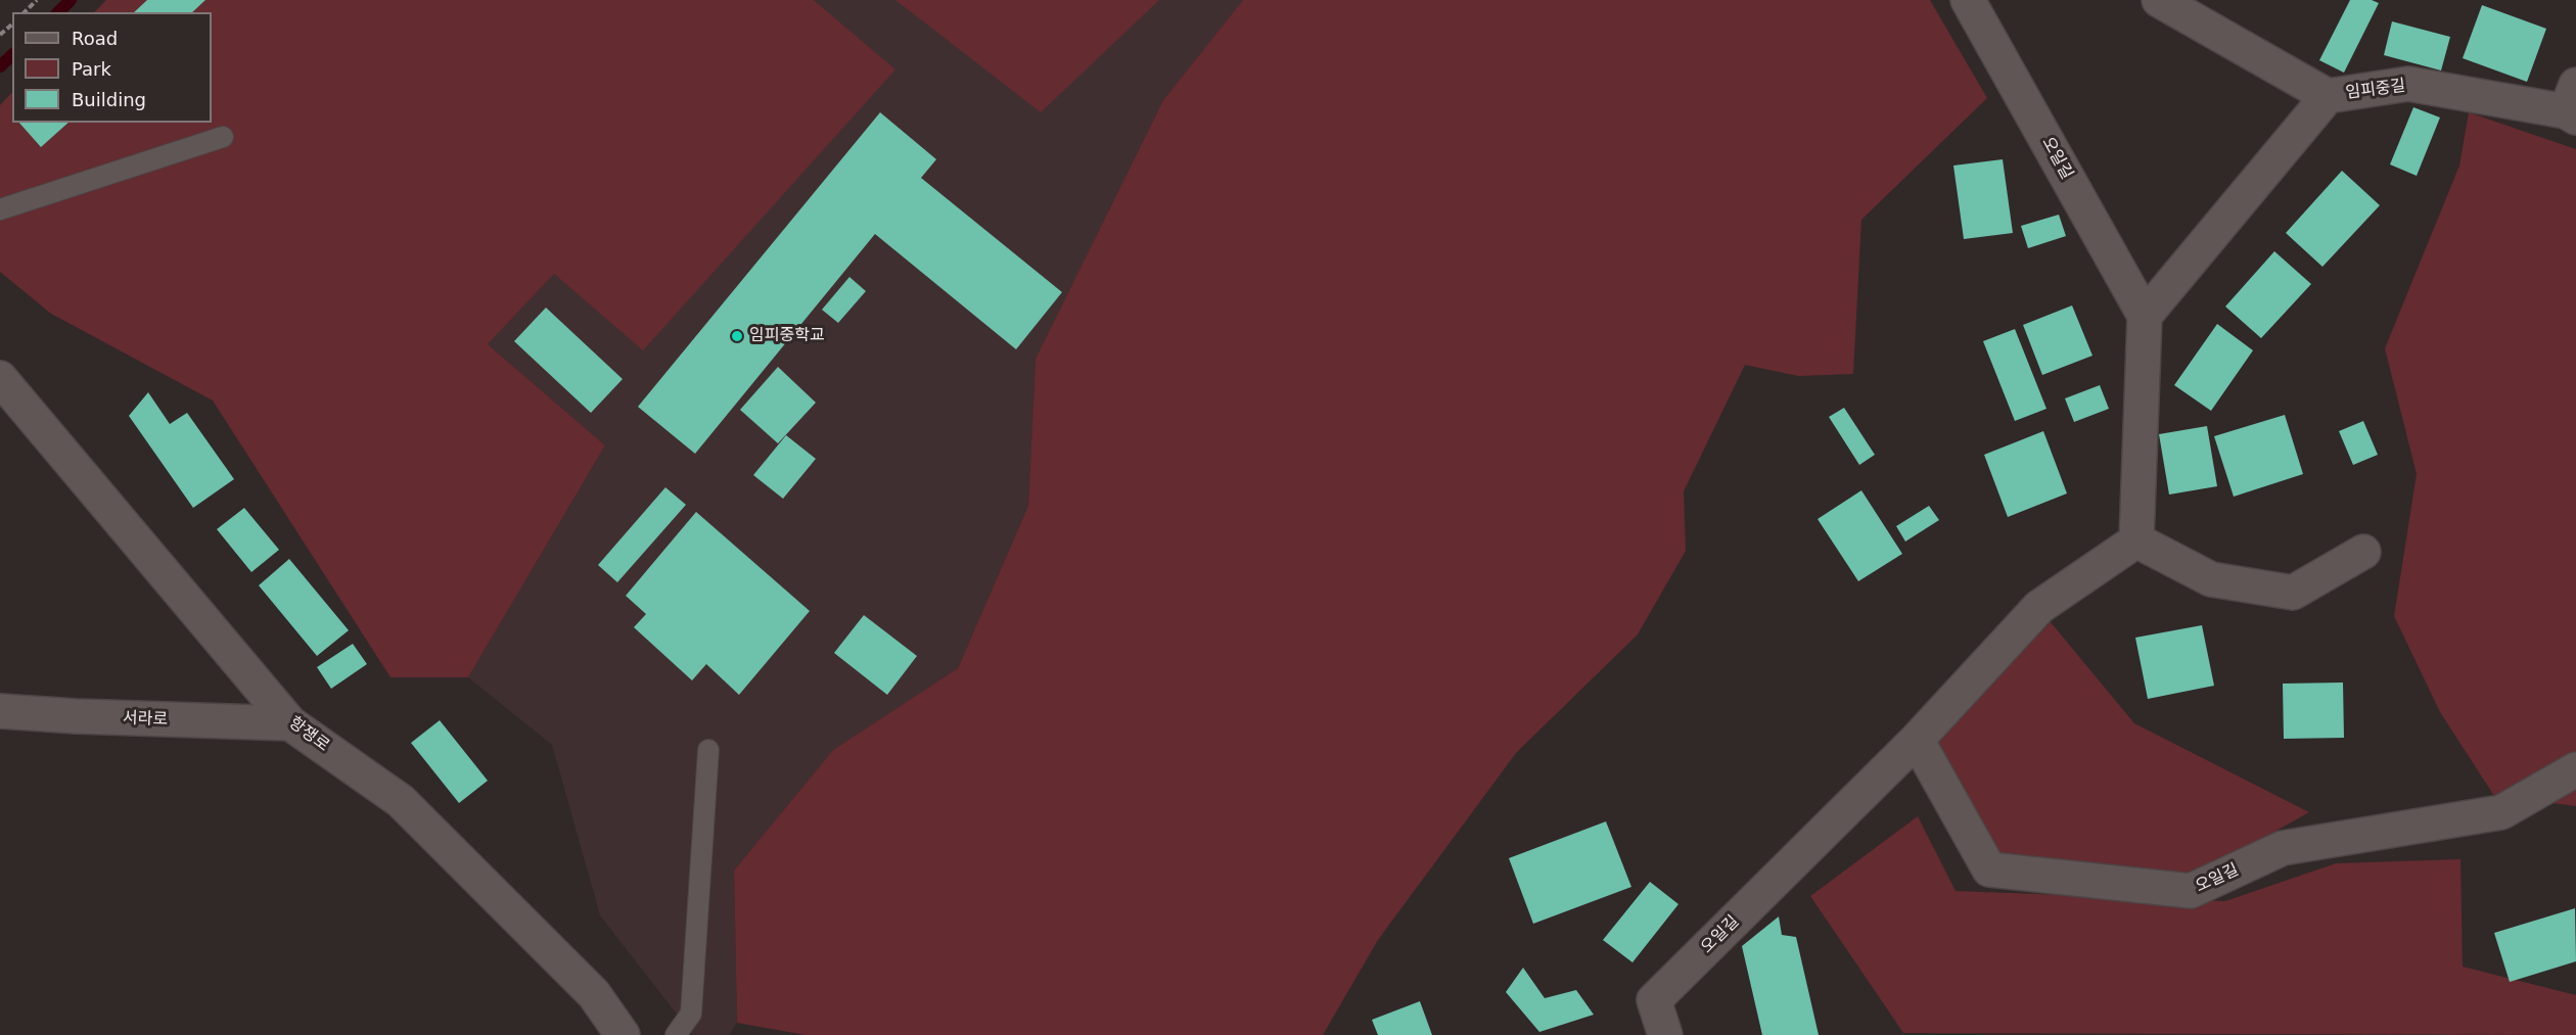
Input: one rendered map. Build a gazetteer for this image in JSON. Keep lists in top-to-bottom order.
{
  "streets": {
    "street": [
      "임피중길",
      "오일길",
      "서라로",
      "항쟁로"
    ]
  },
  "crossings": [
    ["서라로", "항쟁로"]
  ],
  "places": ["임피중학교"],
  "legend": ["Road", "Park", "Building"]
}
